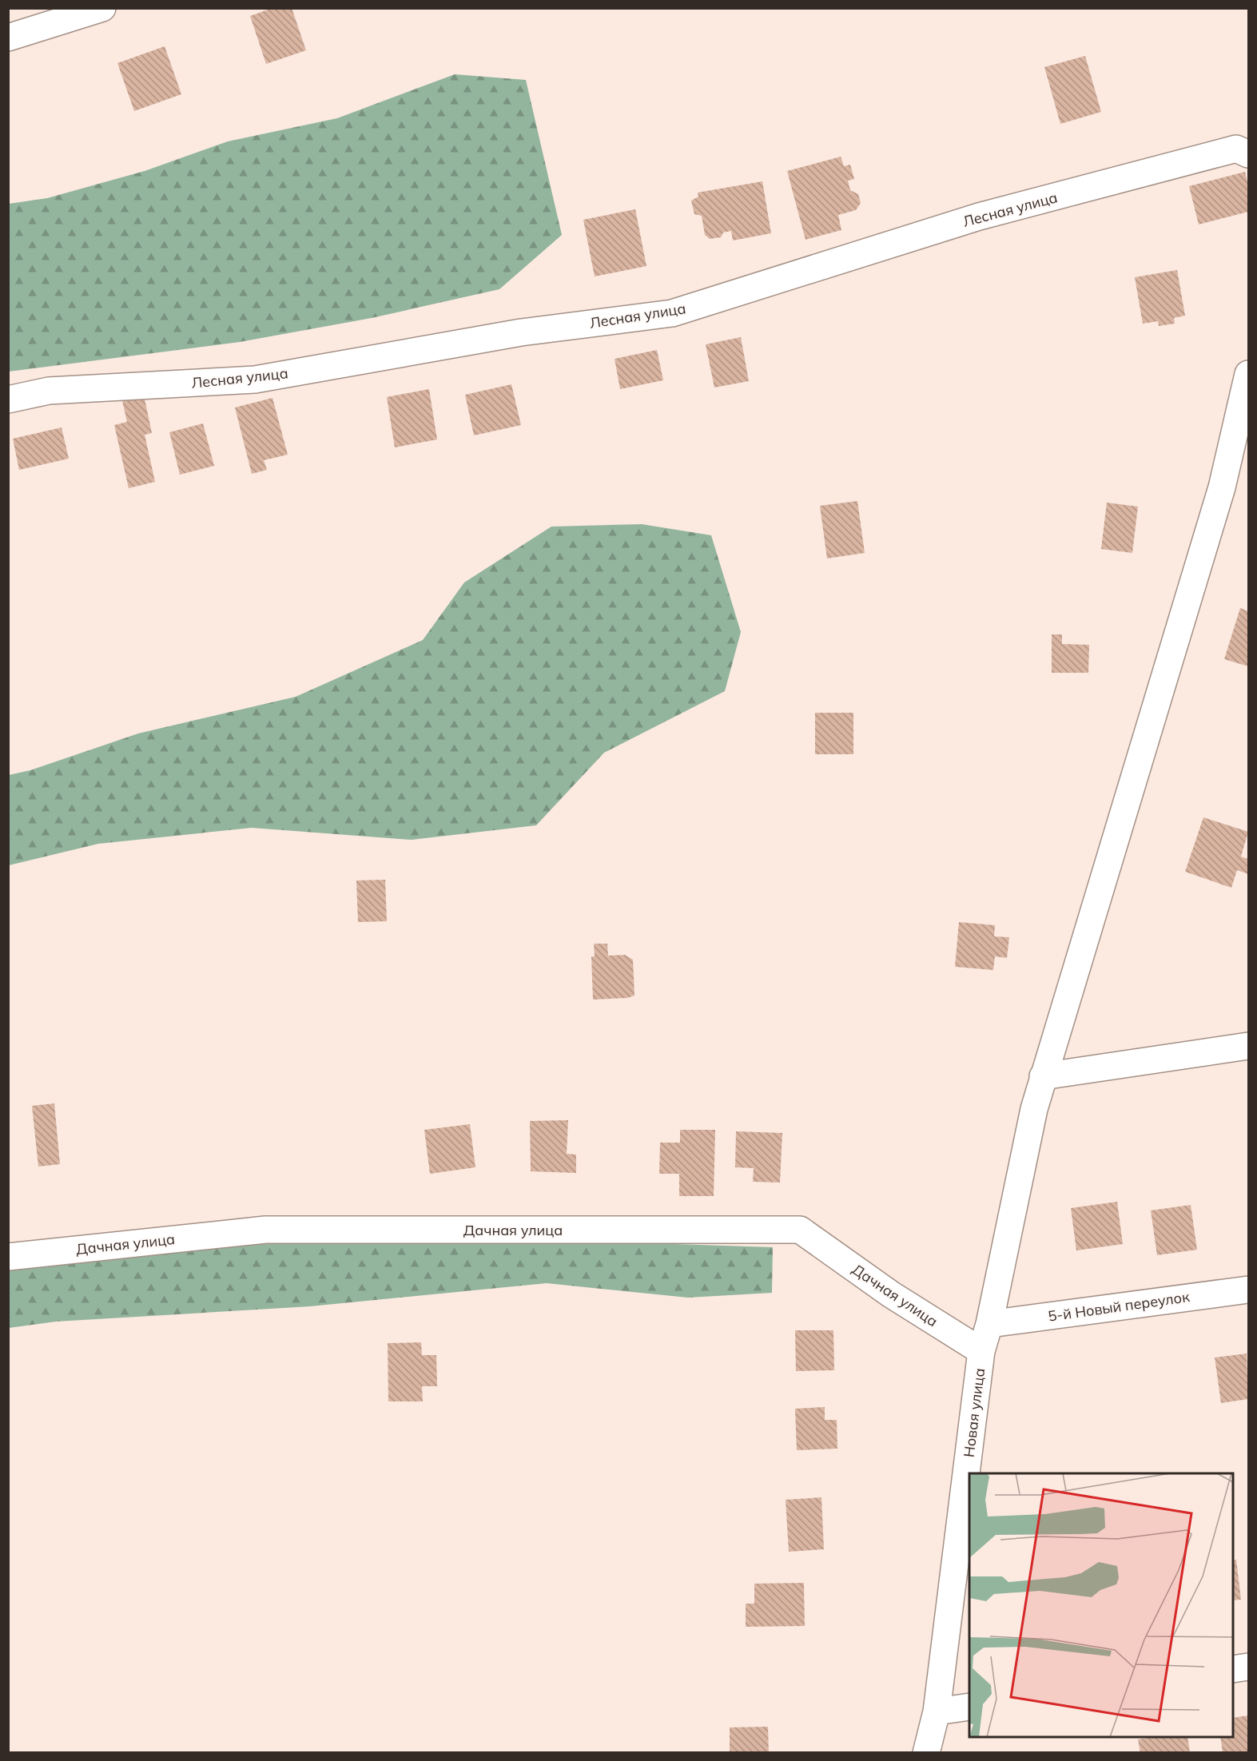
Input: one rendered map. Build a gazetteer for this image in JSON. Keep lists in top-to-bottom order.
{
  "streets": {
    "street": [
      "Лесная улица",
      "Дачная улица",
      "5-й Новый переулок",
      "Новая улица"
    ]
  },
  "crossings": [
    ["Дачная улица", "Новая улица"],
    ["5-й Новый переулок", "Новая улица"]
  ]
}
